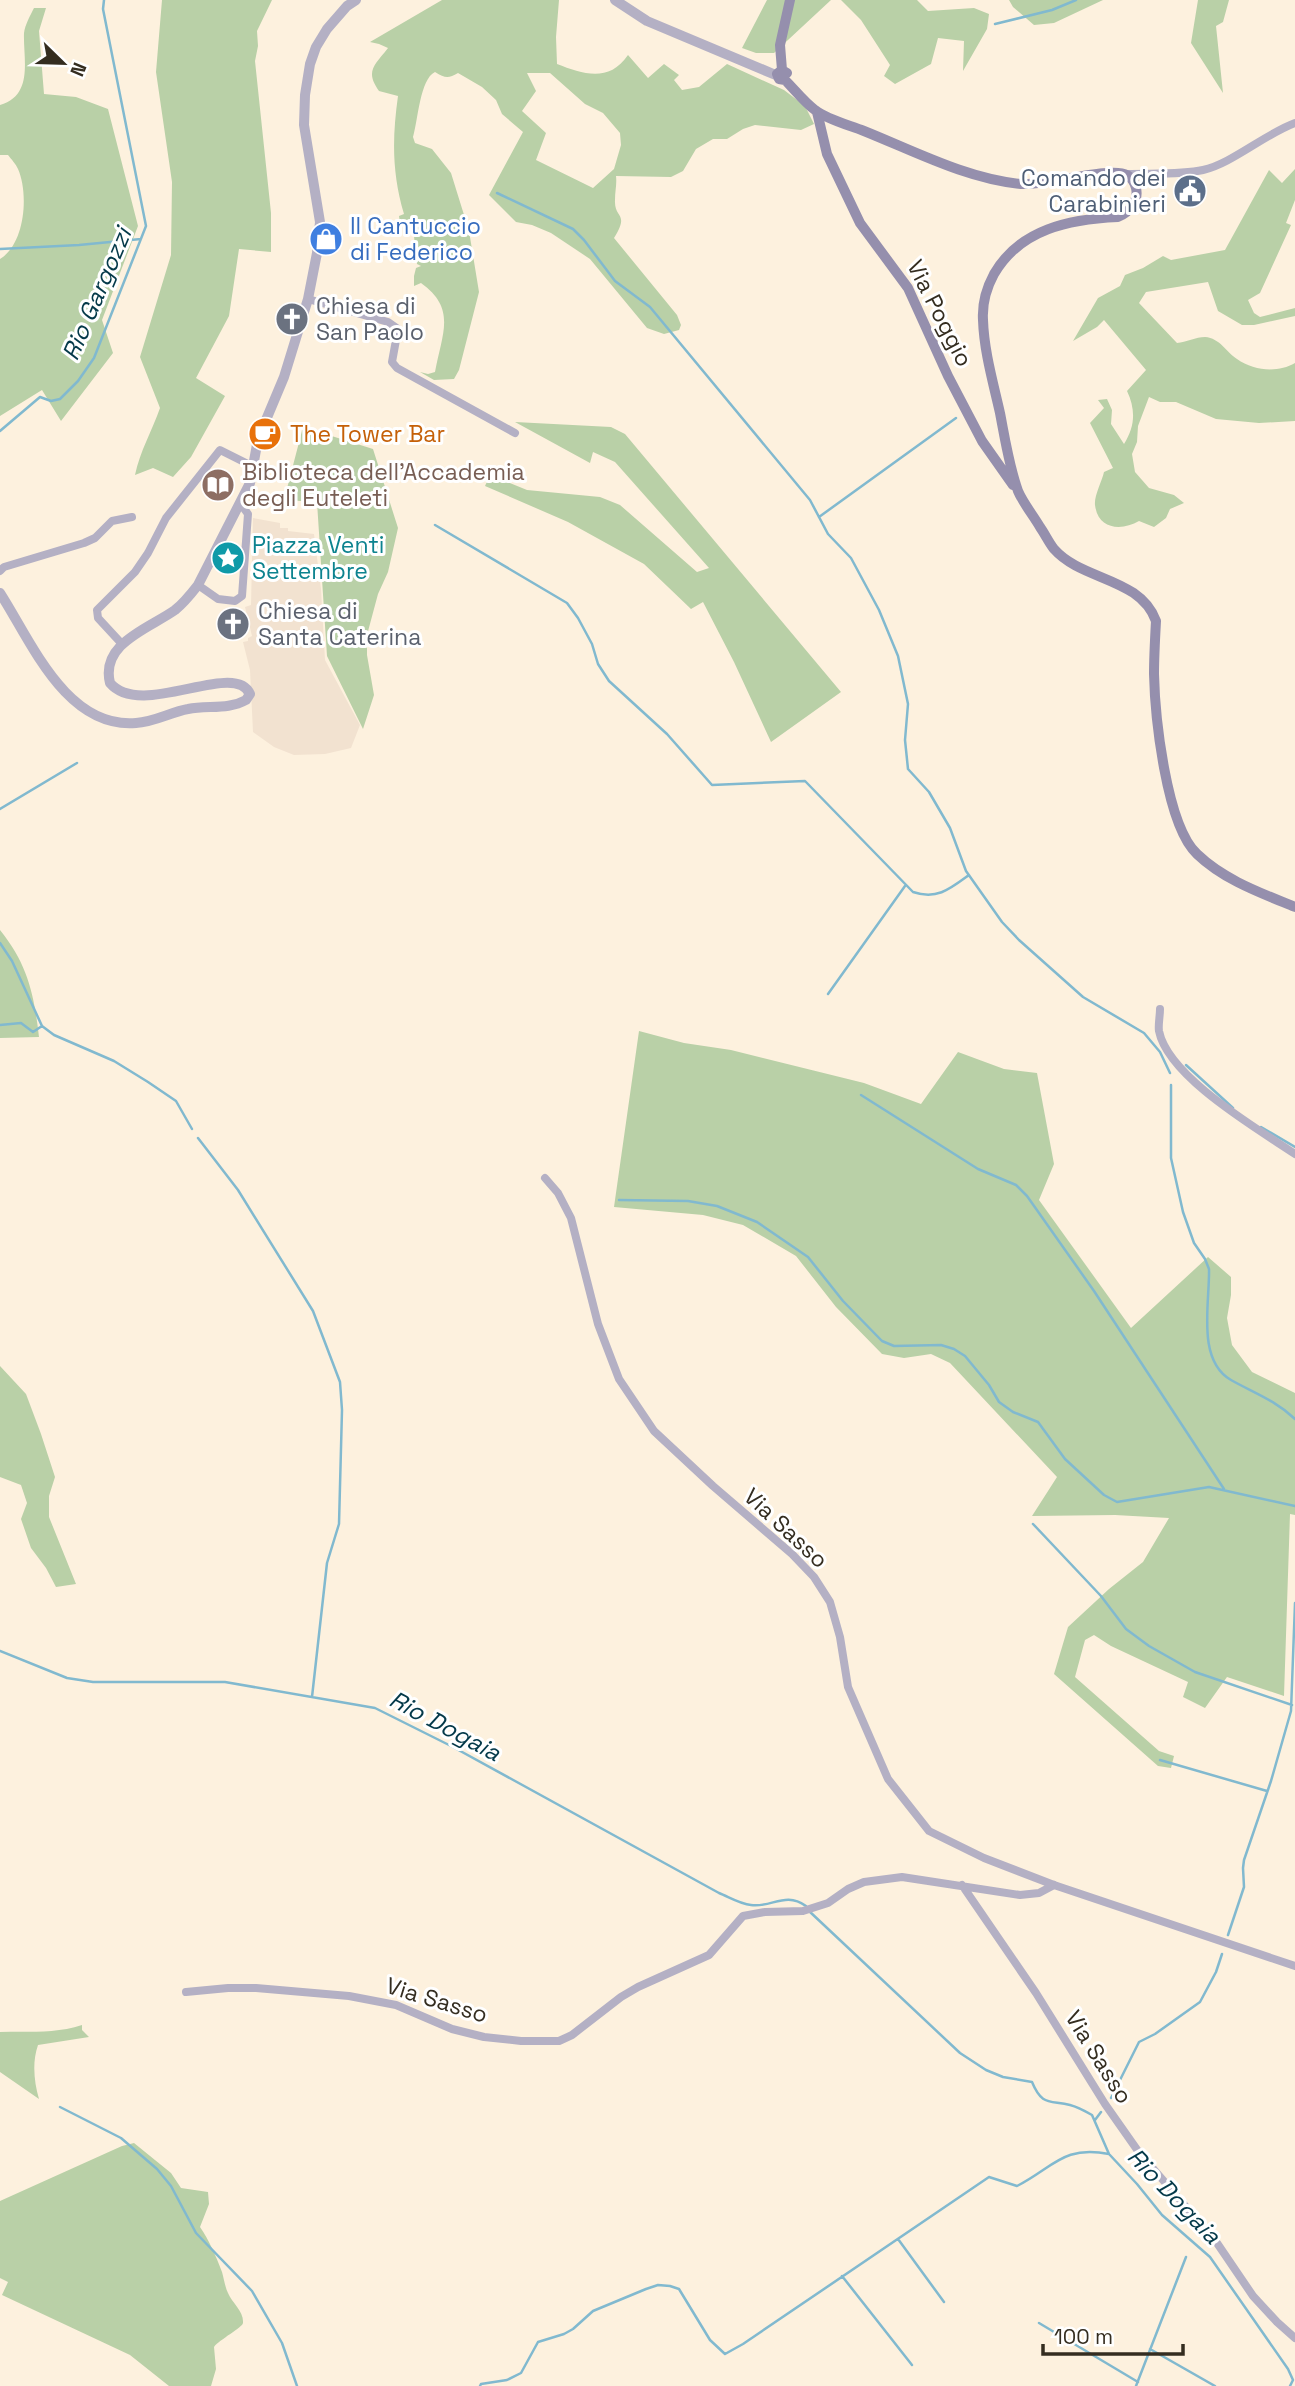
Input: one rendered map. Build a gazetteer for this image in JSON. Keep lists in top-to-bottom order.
{
  "streets": {
    "main road": ["Via Poggio"],
    "street": ["Via Sasso"]
  },
  "water": ["Rio Gargozzi", "Rio Dogaia"],
  "places": {
    "public building": ["Comando dei Carabinieri"],
    "shop": ["Il Cantuccio di Federico"],
    "church": ["Chiesa di San Paolo", "Chiesa di Santa Caterina"],
    "cafe": ["The Tower Bar"],
    "library": ["Biblioteca dell'Accademia degli Euteleti"],
    "place": ["Piazza Venti Settembre"]
  },
  "scale_bar": "100 m",
  "north": "bottom right"
}
